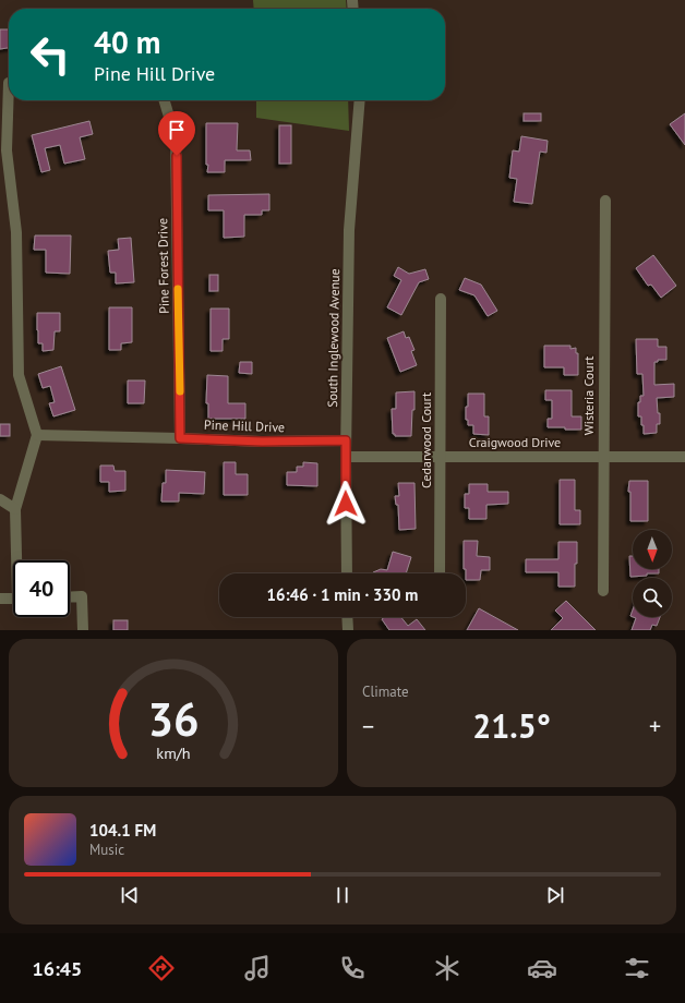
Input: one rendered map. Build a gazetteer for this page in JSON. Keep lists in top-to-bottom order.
{
  "streets": {
    "street": [
      "Pine Forest Drive",
      "South Inglewood Avenue",
      "Wisteria Court",
      "Pine Hill Drive",
      "Cedarwood Court",
      "Craigwood Drive"
    ]
  },
  "crossings": [
    ["Pine Forest Drive", "Pine Hill Drive"],
    ["South Inglewood Avenue", "Pine Hill Drive"],
    ["South Inglewood Avenue", "Craigwood Drive"],
    ["Wisteria Court", "Craigwood Drive"],
    ["Cedarwood Court", "Craigwood Drive"]
  ],
  "north": "bottom",
  "page": {
    "turn": ["40 m", "Pine Hill Drive"],
    "limit": "40",
    "trip": "16:46 · 1 min · 330 m",
    "tile": "Climate",
    "heat": ["−", "21.5°", "+"],
    "song": ["104.1 FM", "Music"],
    "tabs": "16:45",
    "gauge": ["36", "km/h"]
  }
}
